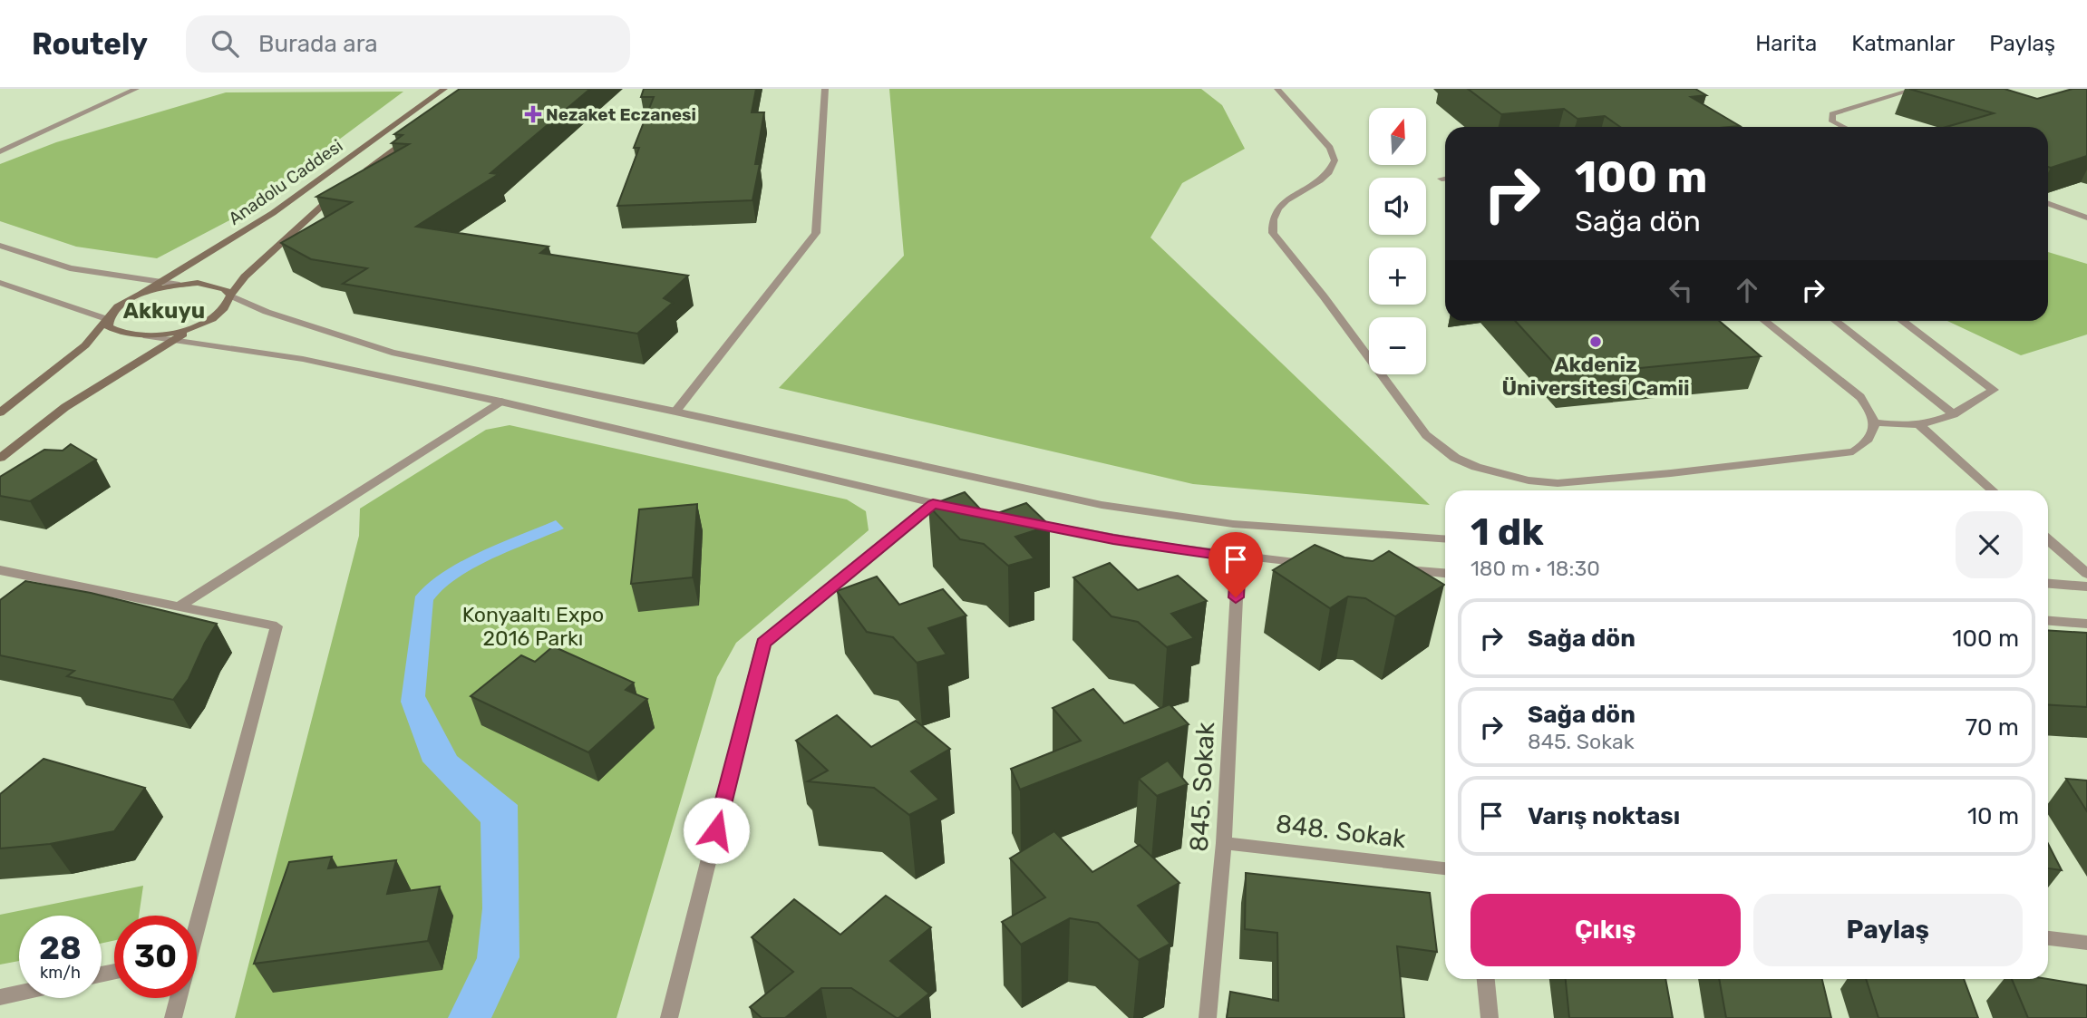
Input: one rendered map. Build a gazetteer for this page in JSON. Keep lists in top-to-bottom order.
{
  "streets": {
    "main road": ["Anadolu Caddesi"],
    "street": ["845. Sokak", "848. Sokak"]
  },
  "crossings": [
    ["845. Sokak", "848. Sokak"]
  ],
  "districts": ["Akkuyu"],
  "parks": ["Konyaaltı Expo 2016 Parkı"],
  "places": {
    "health": ["Nezaket Eczanesi"],
    "other": ["Akdeniz Üniversitesi Camii"]
  },
  "north": "top",
  "page": {
    "header": "Routely",
    "search": "Burada ara",
    "nav": ["Harita", "Katmanlar", "Paylaş"],
    "map_buttons": ["+", "−"],
    "turn": ["100 m", "Sağa dön"],
    "heading": ["1 dk", "180 m · 18:30"],
    "list": [
      {
        "name": "Sağa dön",
        "value": "100 m"
      },
      {
        "name": "Sağa dön",
        "note": "845. Sokak",
        "value": "70 m"
      },
      {
        "name": "Varış noktası",
        "value": "10 m"
      }
    ],
    "buttons": ["Çıkış", "Paylaş"],
    "speed": "28 km/h",
    "limit": "30"
  }
}
